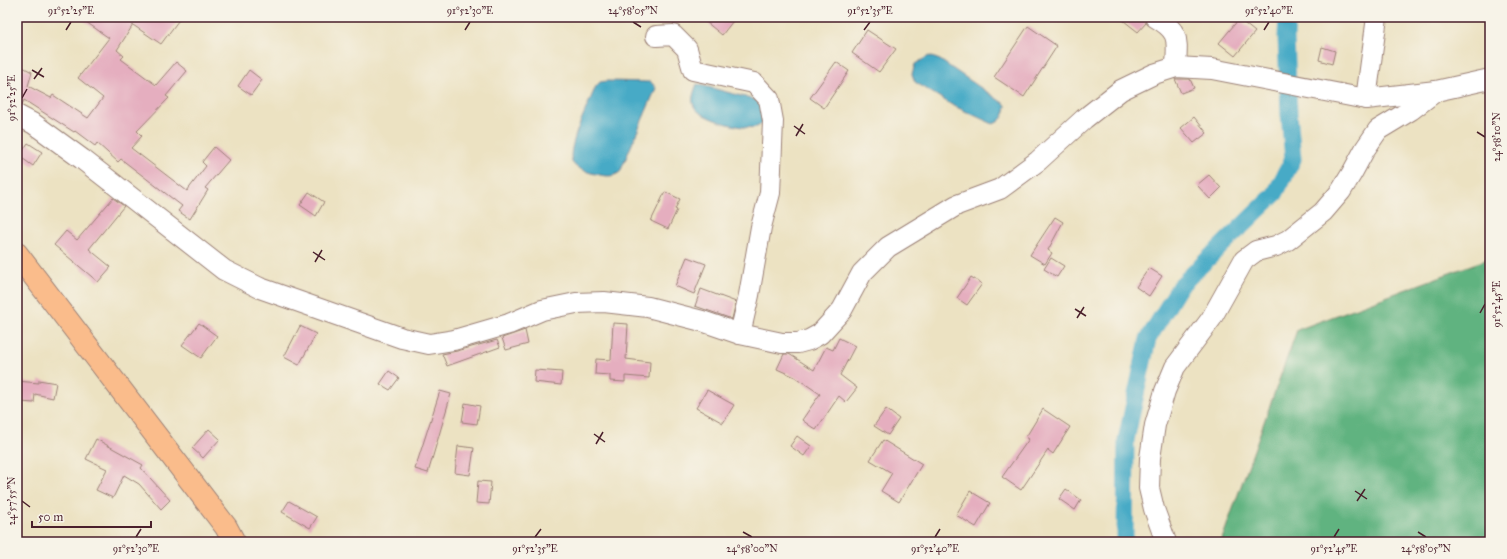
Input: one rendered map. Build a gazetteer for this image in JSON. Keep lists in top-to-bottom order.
{
  "scale_bar": "50 m",
  "coordinates": [
    "91°52'25\"E",
    "91°52'30\"E",
    "24°58'05\"N",
    "91°52'35\"E",
    "91°52'40\"E",
    "24°58'10\"N",
    "91°52'45\"E",
    "24°57'55\"N",
    "24°58'00\"N"
  ]
}
